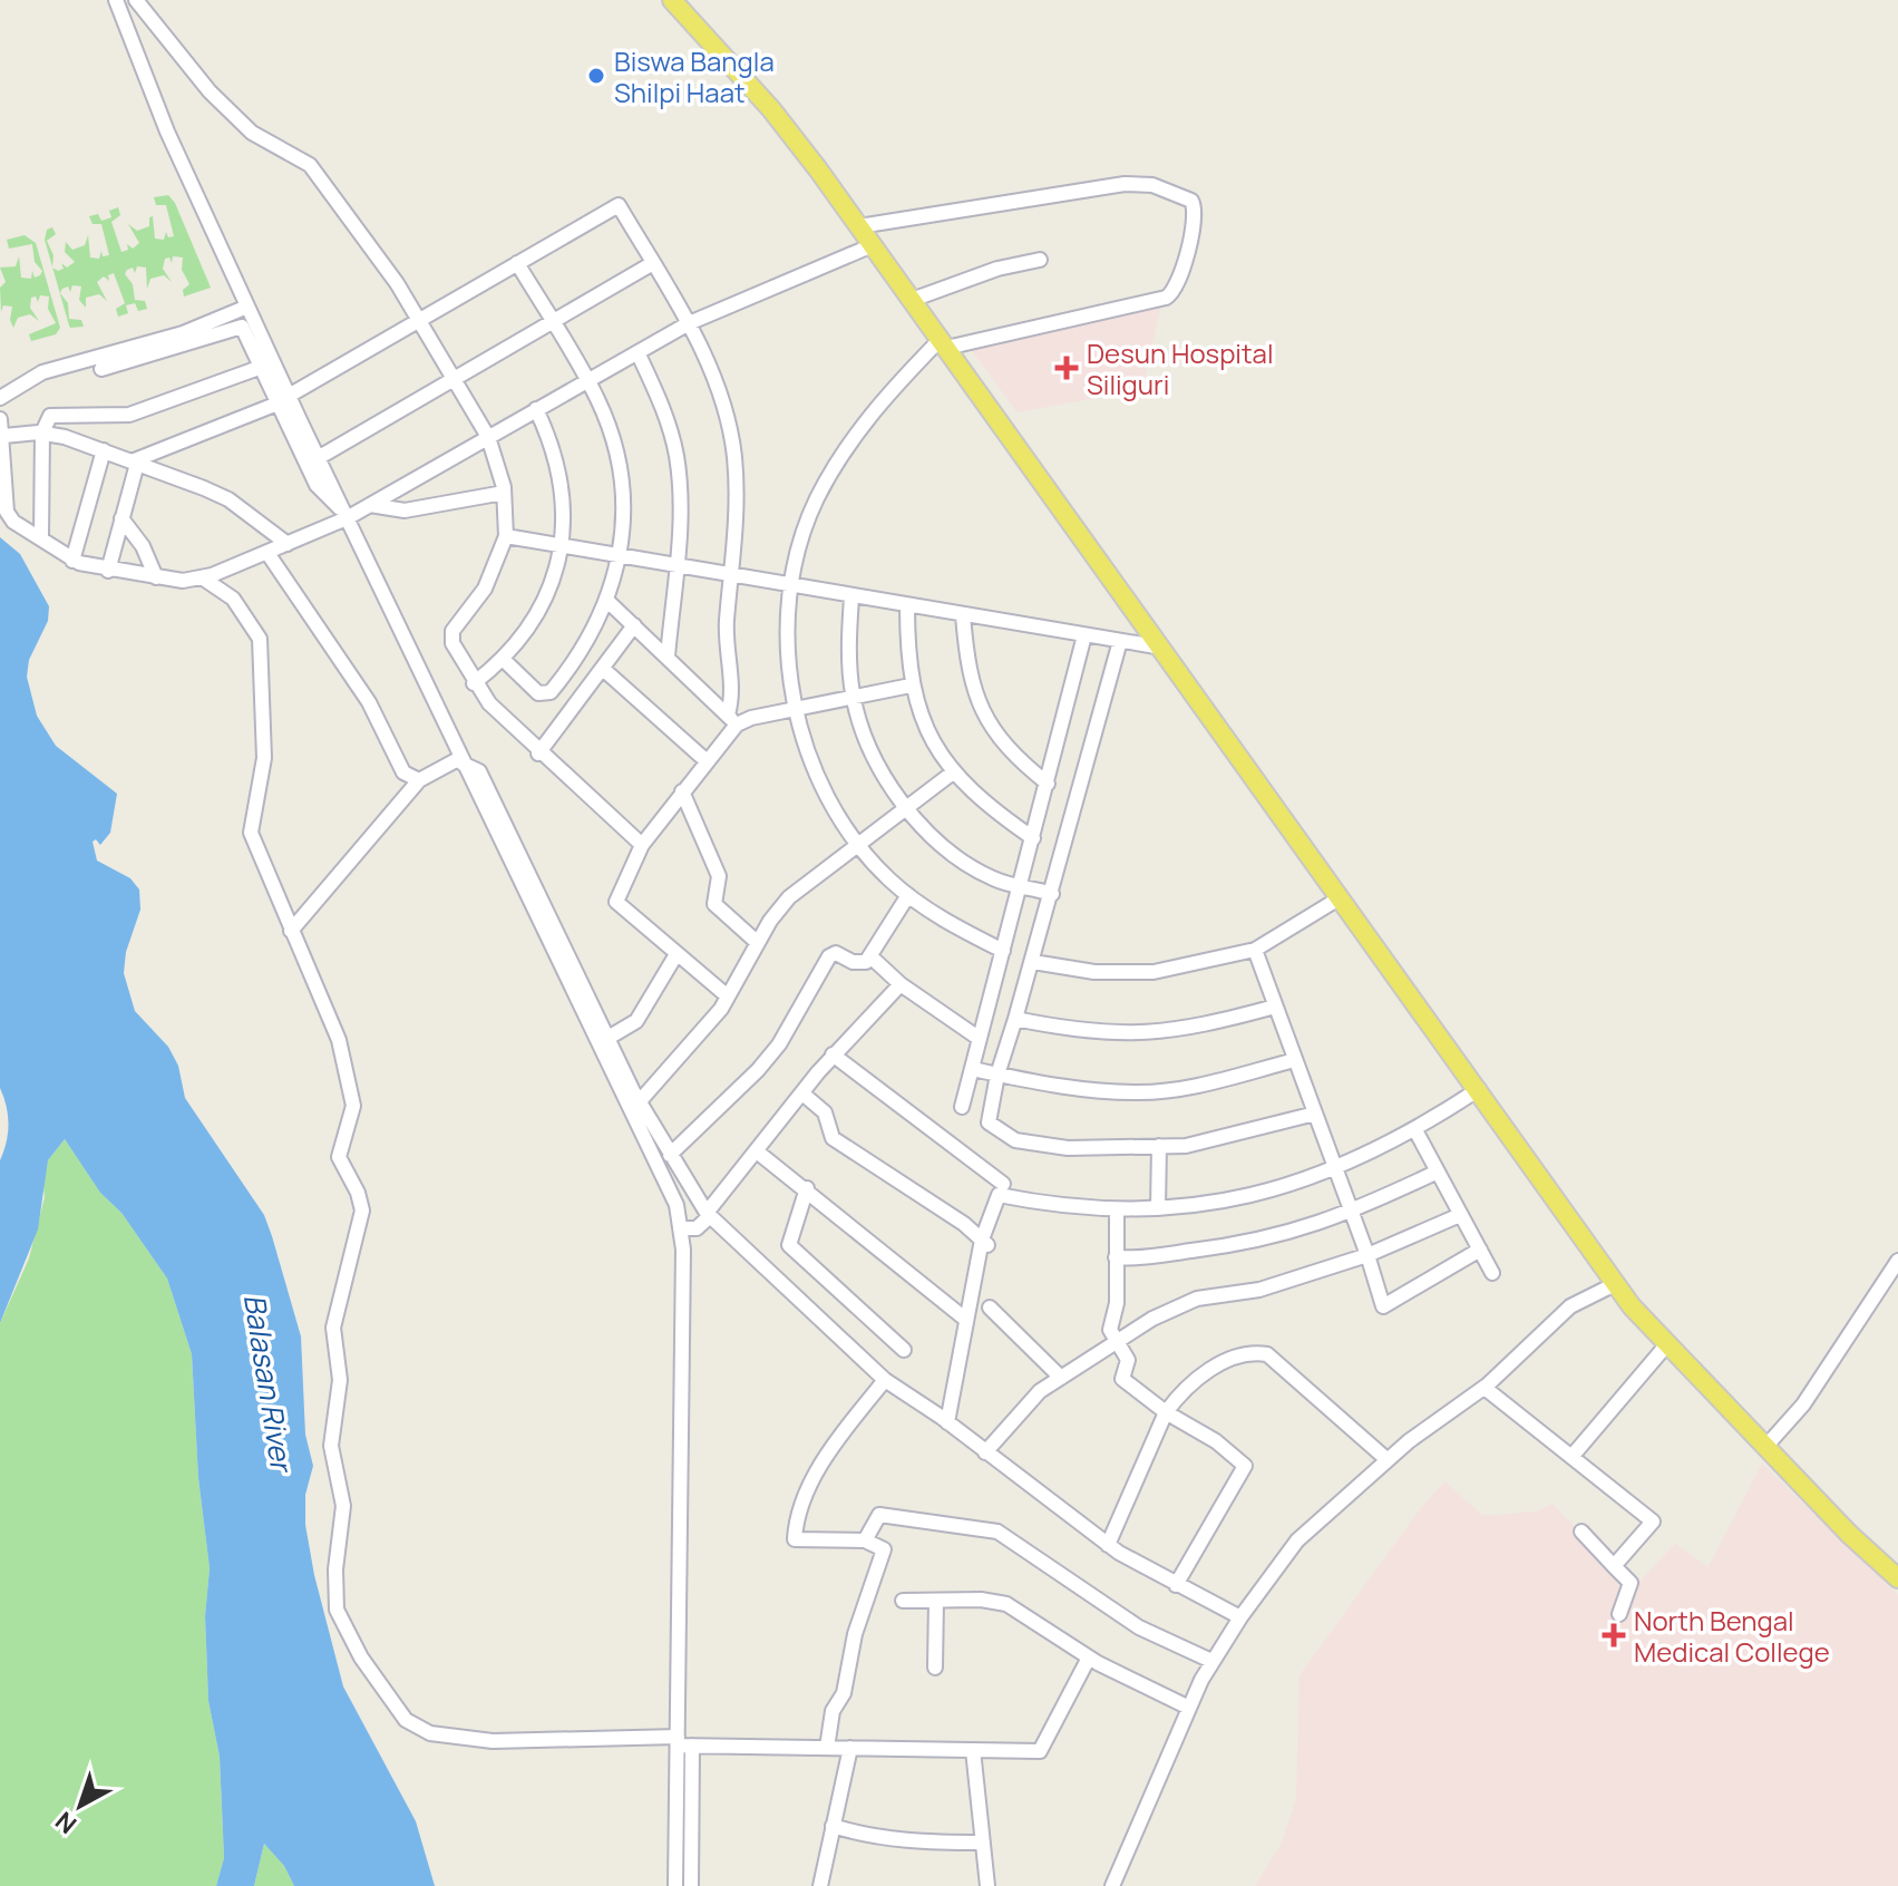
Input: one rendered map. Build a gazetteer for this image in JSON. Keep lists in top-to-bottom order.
{
  "water": ["Balasan River"],
  "places": {
    "other": ["Biswa Bangla Shilpi Haat"],
    "health": ["Desun Hospital Siliguri", "North Bengal Medical College"]
  },
  "north": "bottom left"
}
